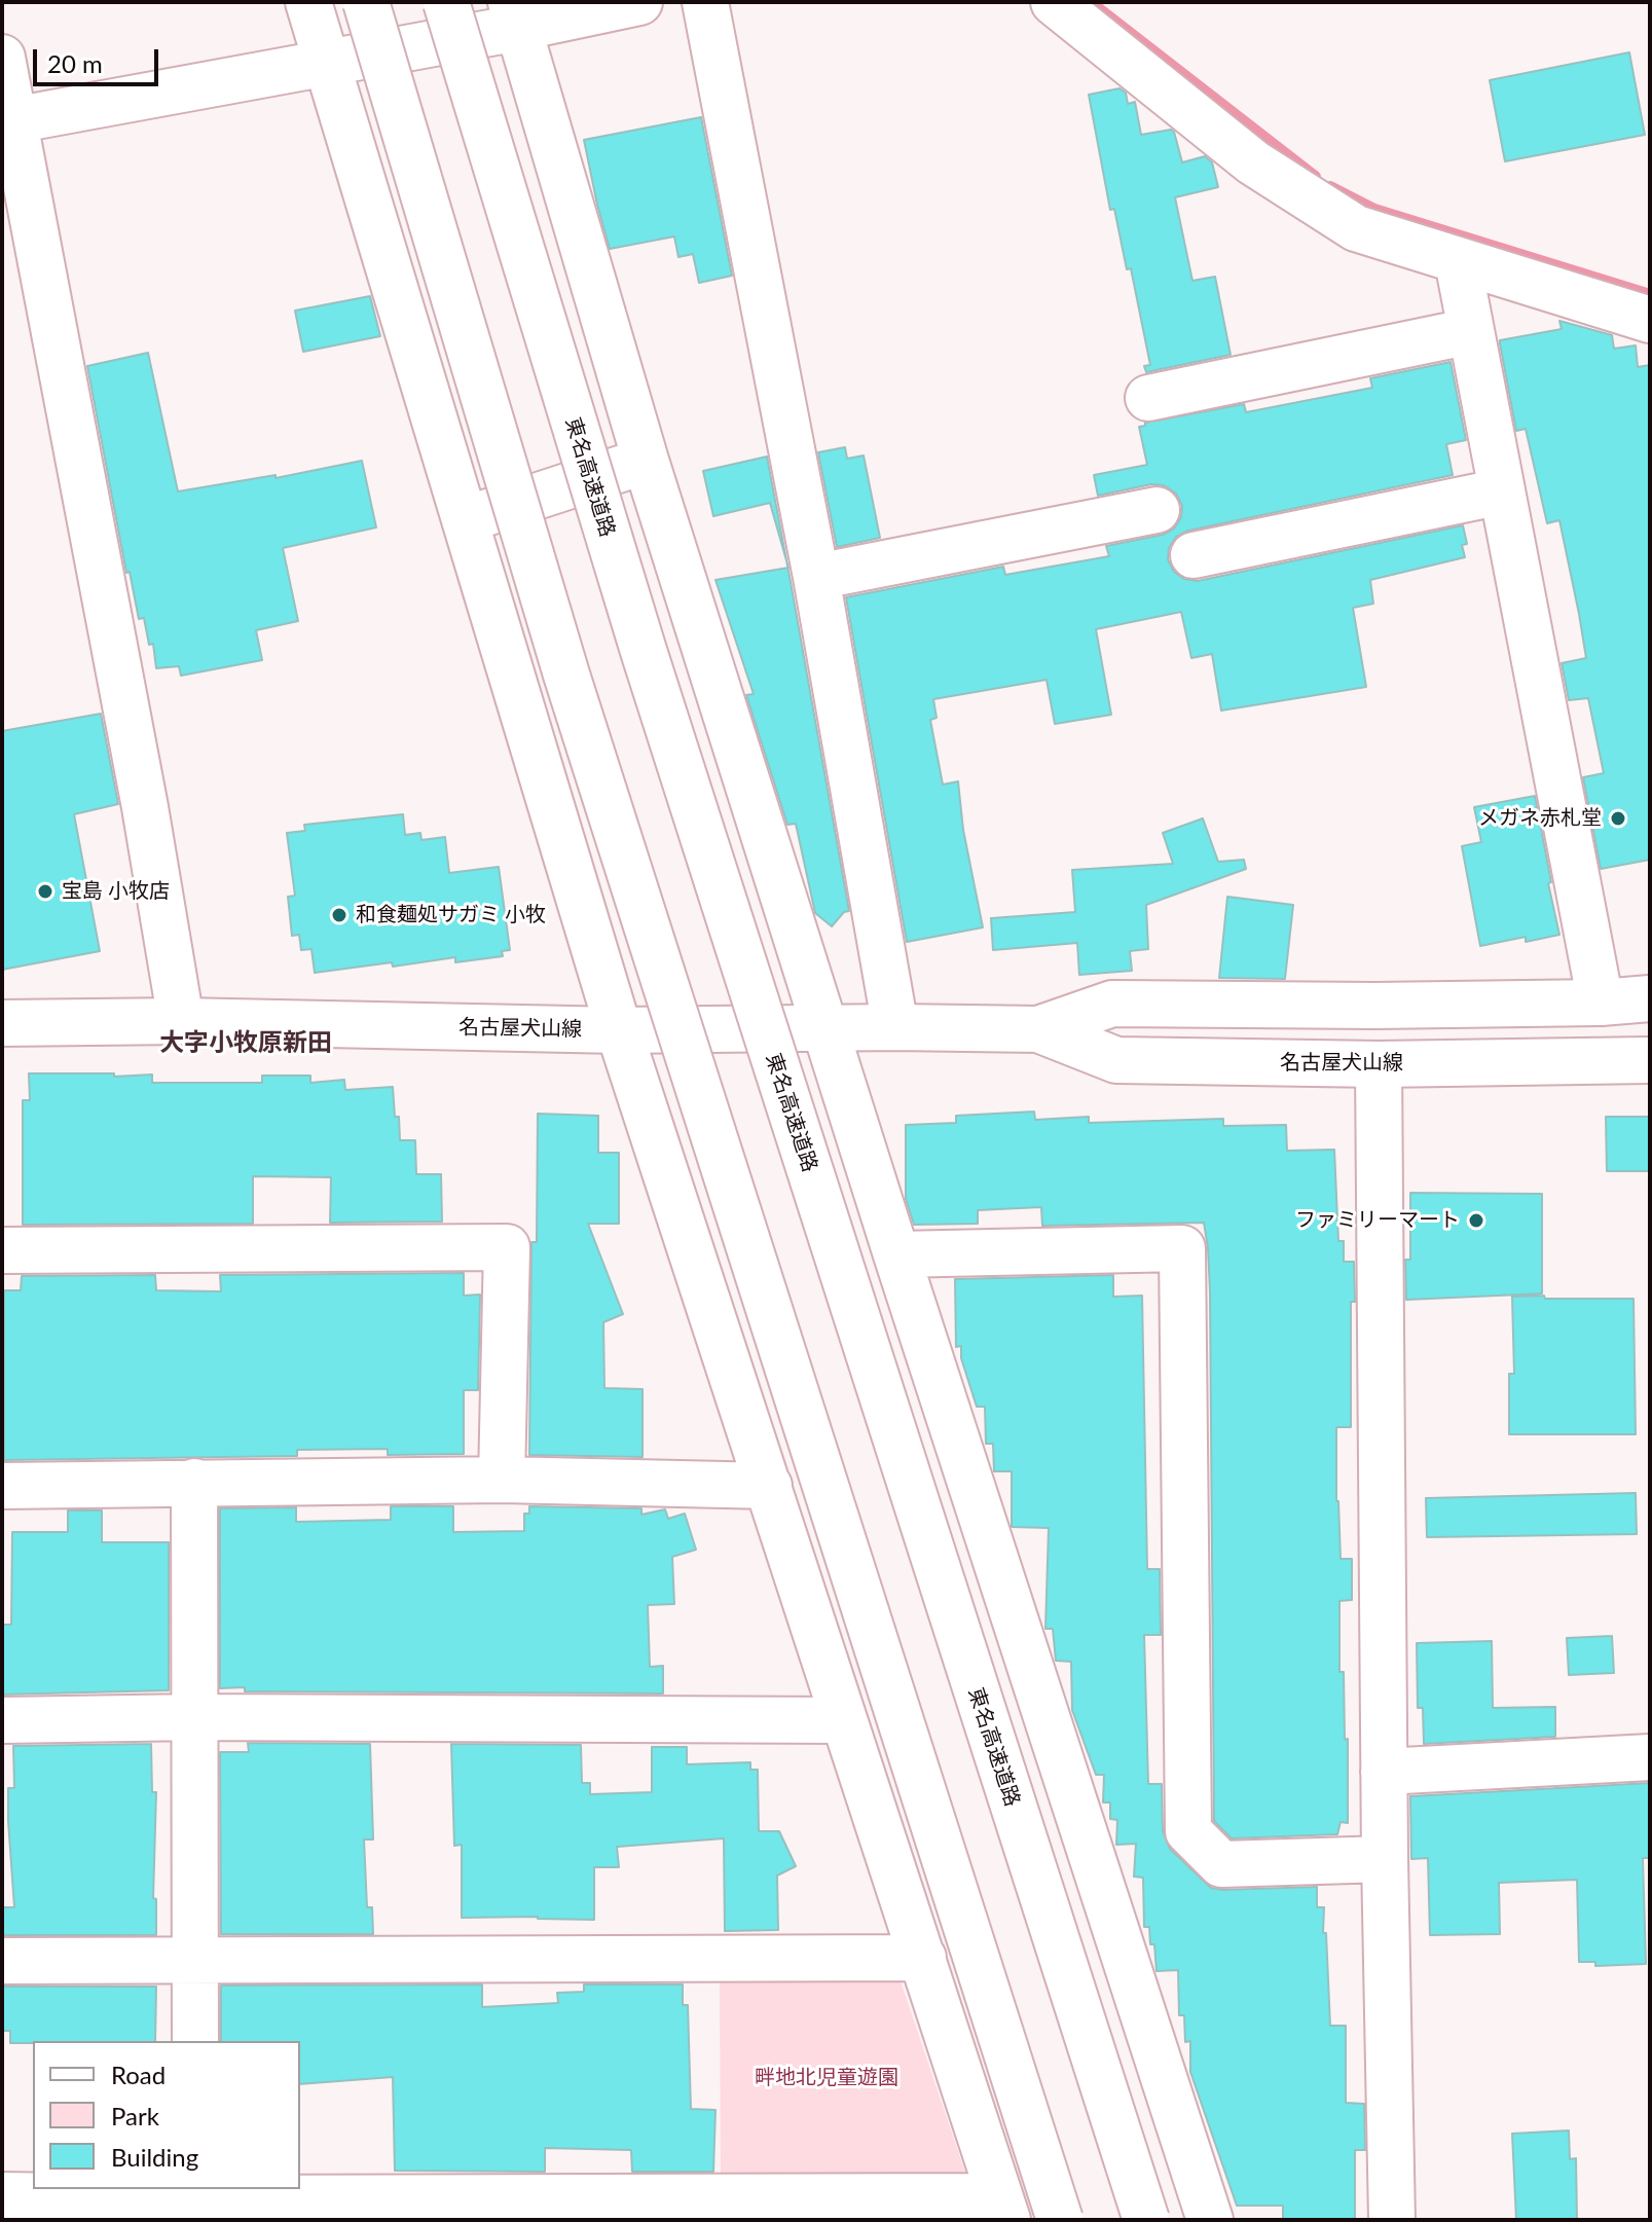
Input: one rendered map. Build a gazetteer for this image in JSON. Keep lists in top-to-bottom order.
{
  "streets": {
    "main road": ["東名高速道路", "名古屋犬山線"]
  },
  "districts": ["大字小牧原新田"],
  "parks": ["畔地北児童遊園"],
  "places": [
    "メガネ赤札堂",
    "宝島 小牧店",
    "和食麺処サガミ 小牧",
    "ファミリーマート"
  ],
  "legend": ["Road", "Park", "Building"],
  "scale_bar": "20 m"
}
